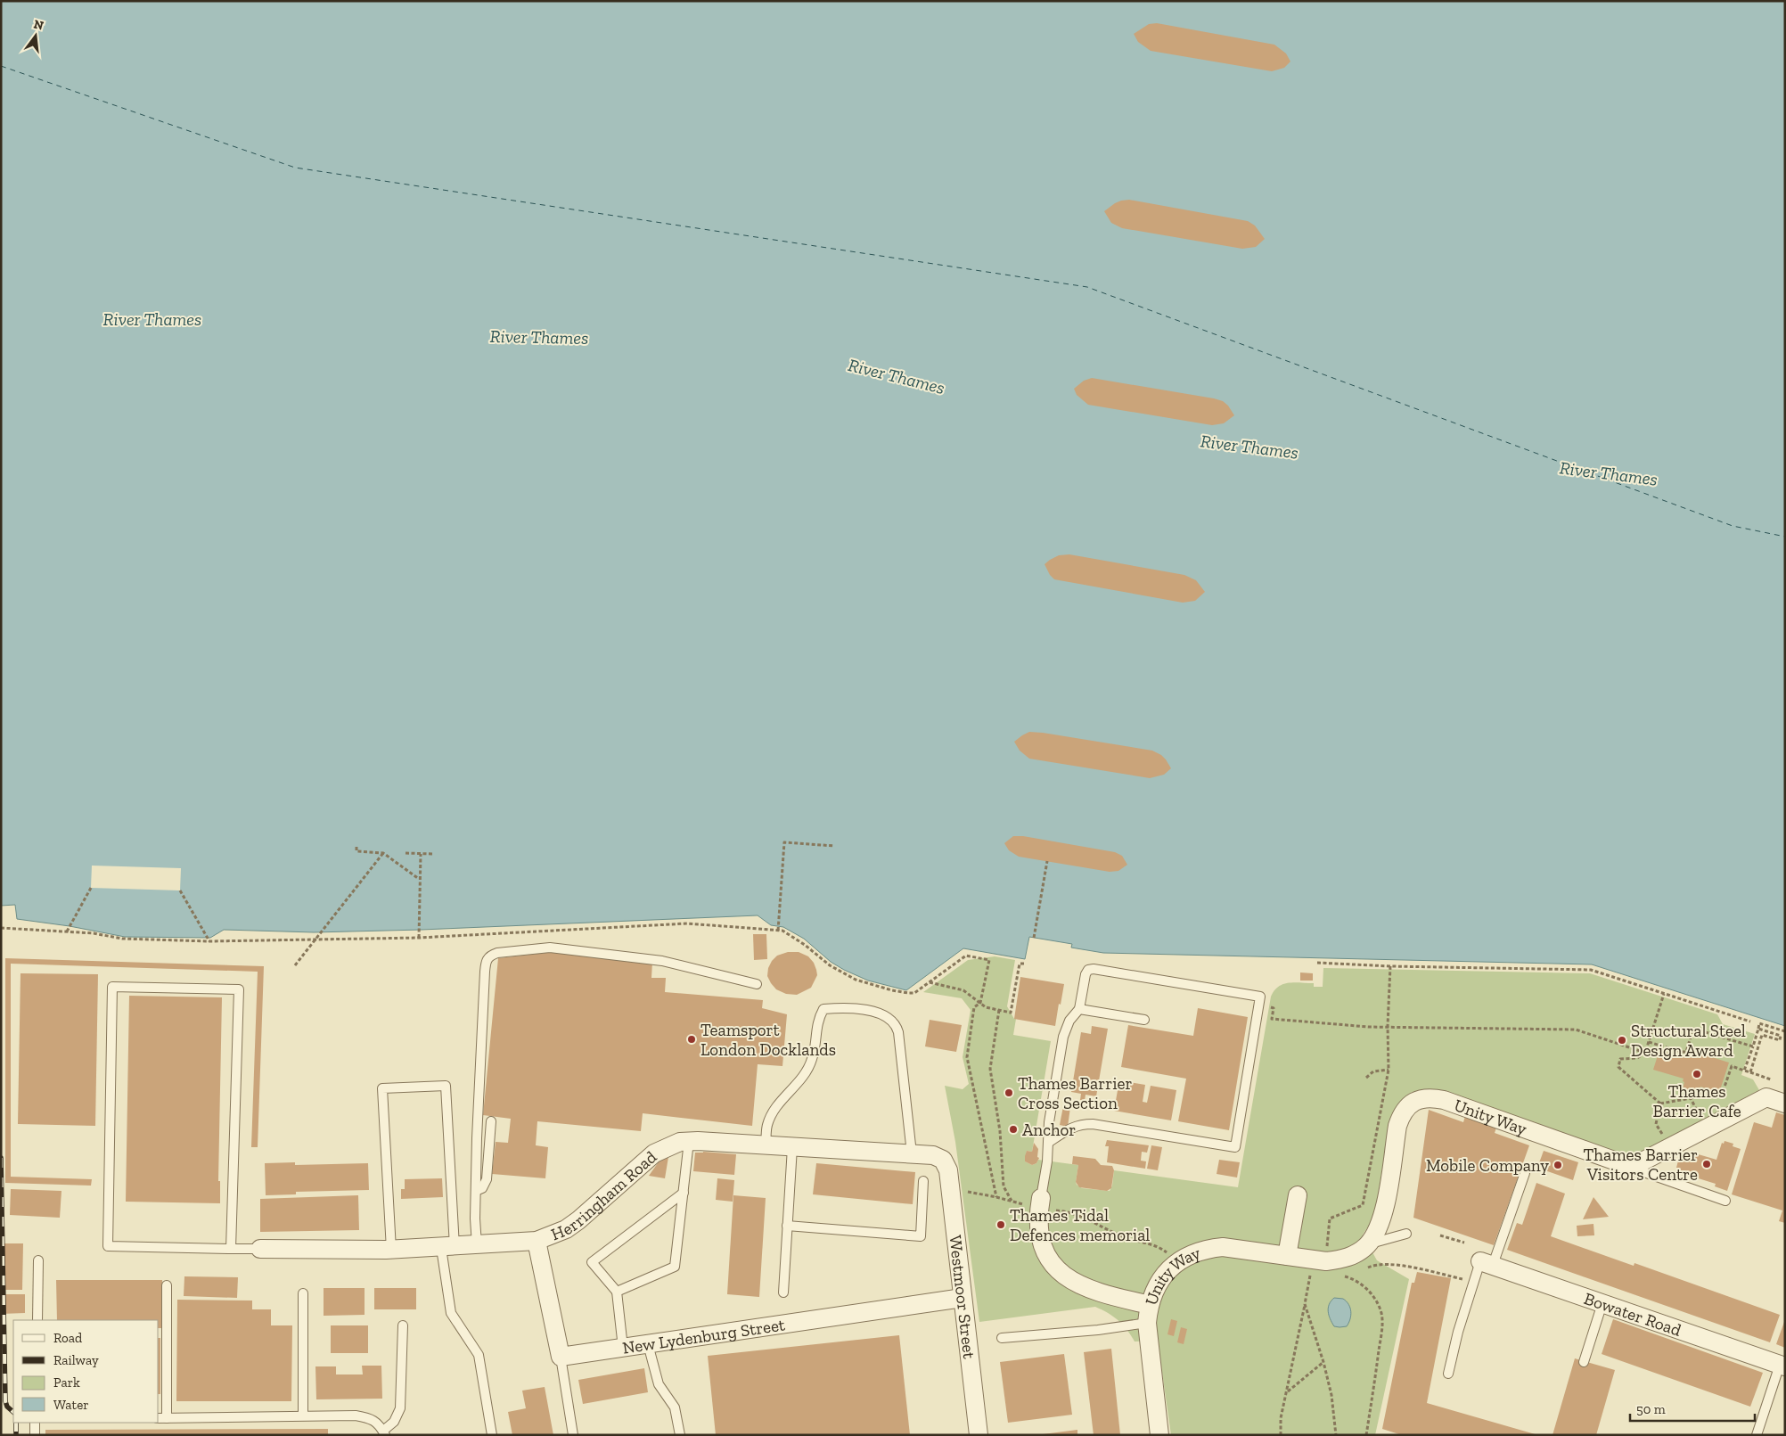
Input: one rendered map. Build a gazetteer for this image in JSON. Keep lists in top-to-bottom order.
{
  "streets": {
    "street": [
      "Unity Way",
      "Herringham Road",
      "Westmoor Street",
      "Bowater Road",
      "New Lydenburg Street"
    ]
  },
  "crossings": [
    ["Herringham Road", "Westmoor Street"],
    ["Westmoor Street", "New Lydenburg Street"]
  ],
  "water": ["River Thames"],
  "places": [
    "Teamsport London Docklands",
    "Structural Steel Design Award",
    "Thames Barrier Cafe",
    "Thames Barrier Cross Section",
    "Anchor",
    "Thames Barrier Visitors Centre",
    "Mobile Company",
    "Thames Tidal Defences memorial"
  ],
  "legend": [
    "Road",
    "Railway",
    "Park",
    "Water"
  ],
  "scale_bar": "50 m",
  "north": "top"
}
